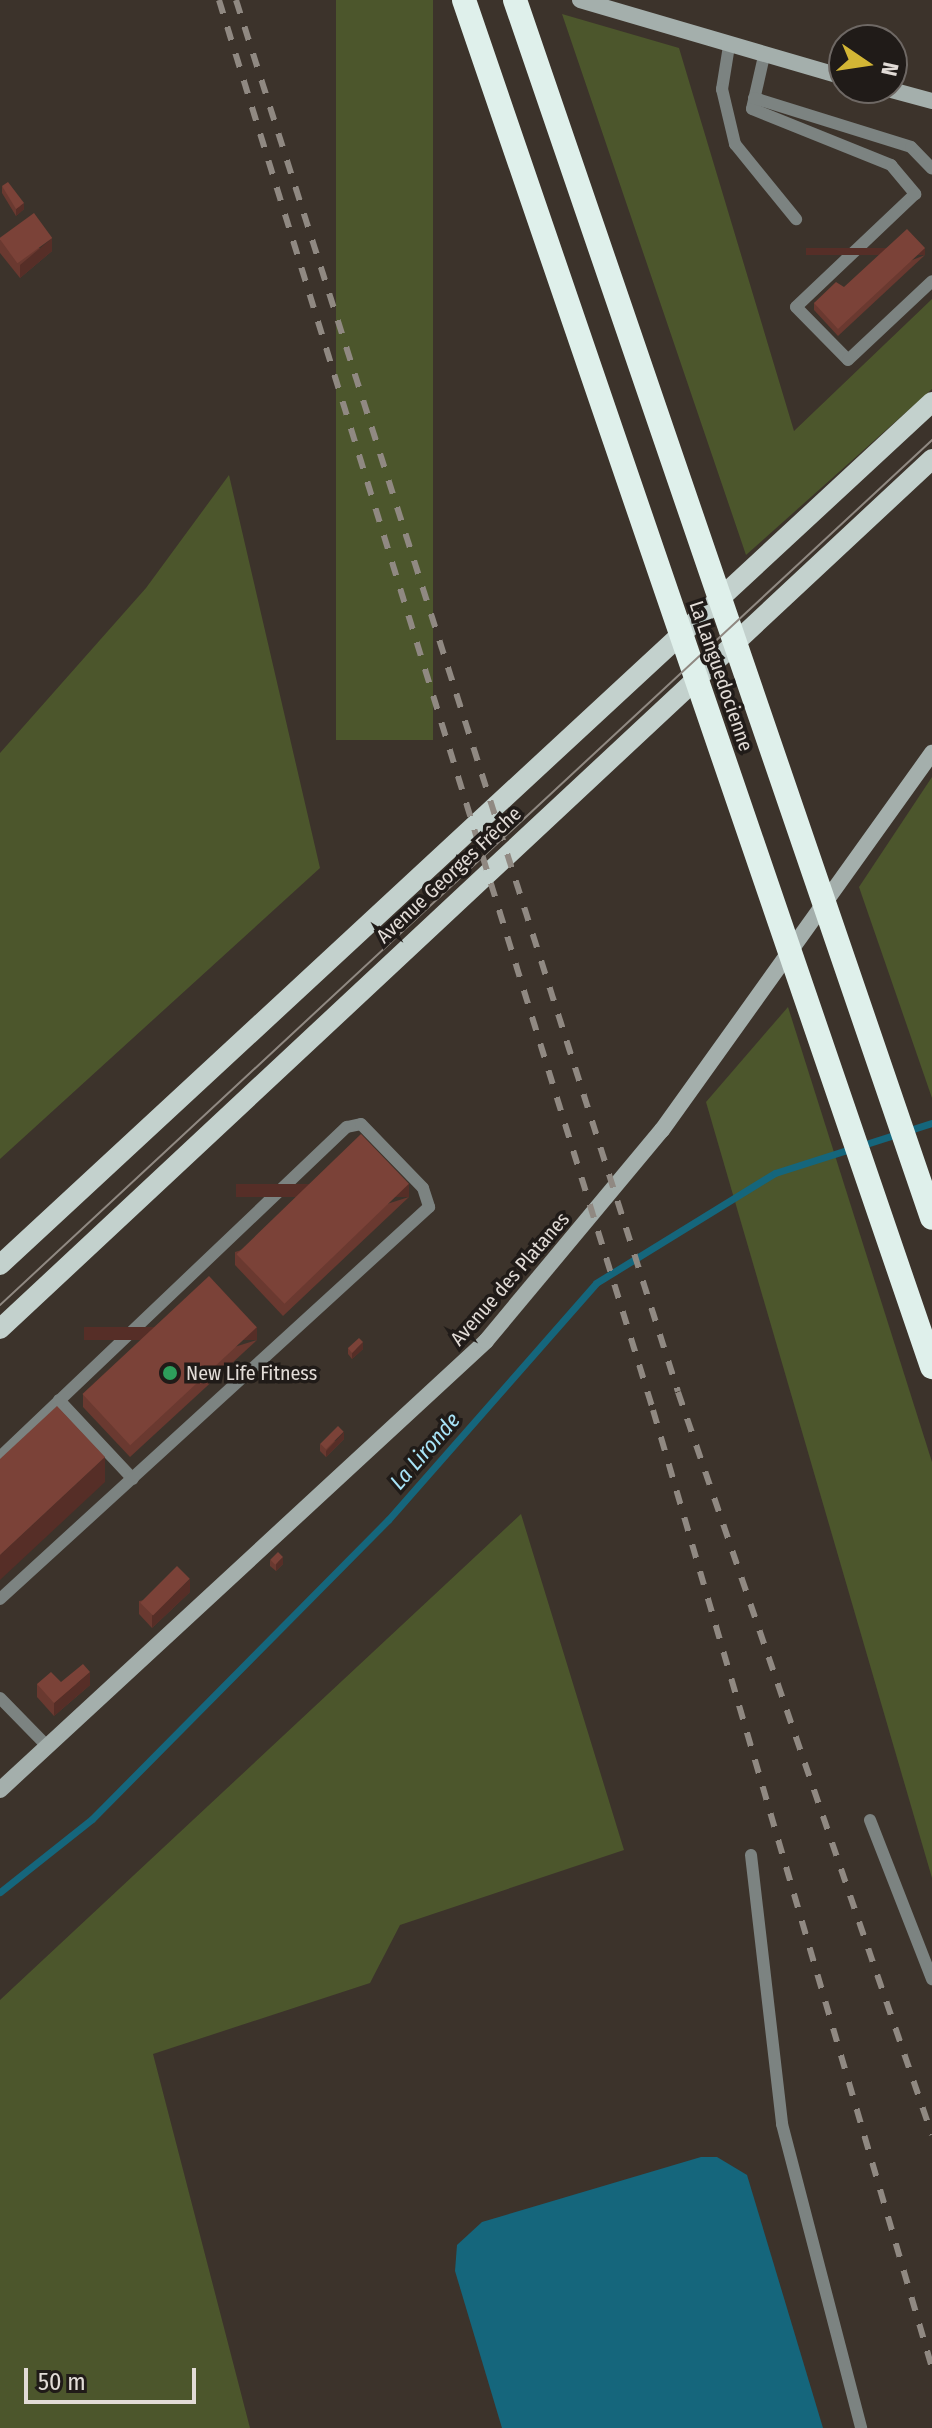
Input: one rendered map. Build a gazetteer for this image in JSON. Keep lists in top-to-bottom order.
{
  "streets": {
    "highway": ["La Languedocienne"],
    "main road": ["Avenue Georges Frêche"],
    "street": ["Avenue des Platanes"]
  },
  "water": ["La Lironde"],
  "places": ["New Life Fitness"],
  "scale_bar": "50 m",
  "north": "right"
}
